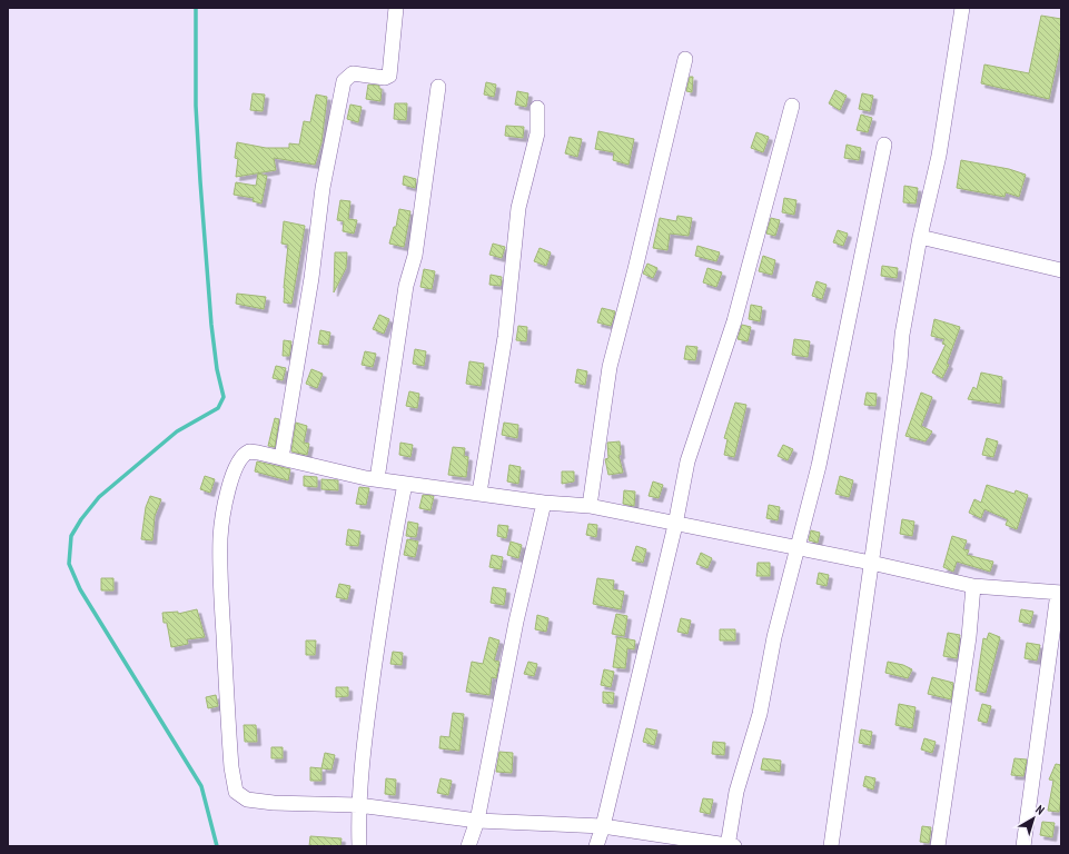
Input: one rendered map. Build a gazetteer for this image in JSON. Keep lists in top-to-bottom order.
{
  "north": "top right"
}
